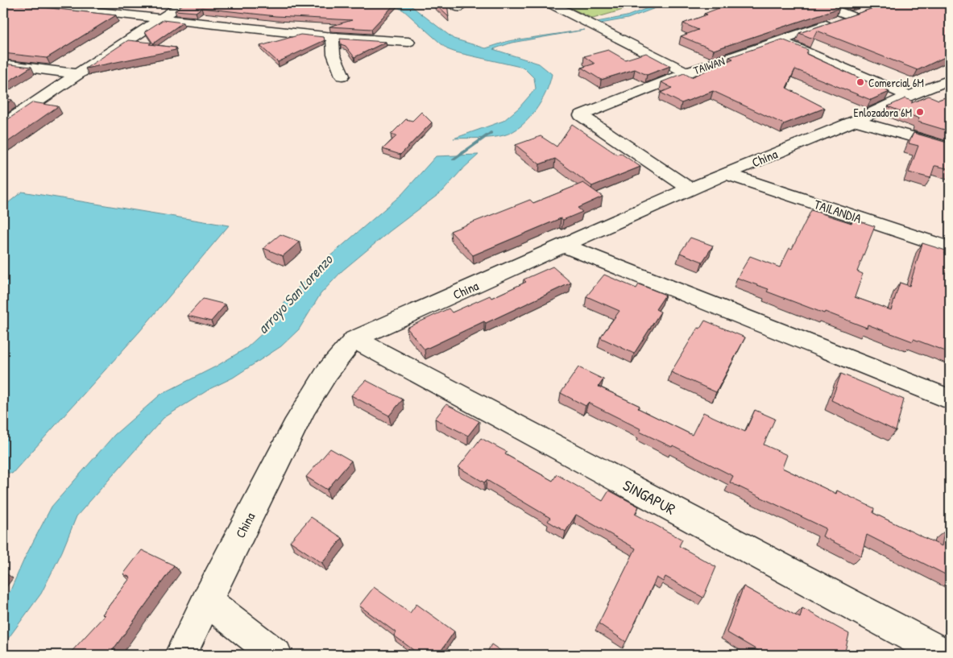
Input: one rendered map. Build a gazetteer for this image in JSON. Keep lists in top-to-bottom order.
{
  "streets": {
    "street": [
      "TAIWAN",
      "China",
      "TAILANDIA",
      "SINGAPUR"
    ]
  },
  "crossings": [
    ["TAIWAN", "China"],
    ["China", "TAILANDIA"],
    ["China", "SINGAPUR"]
  ],
  "water": ["arroyo San Lorenzo"],
  "places": ["Comercial 6M", "Enlozadora 6M"]
}
